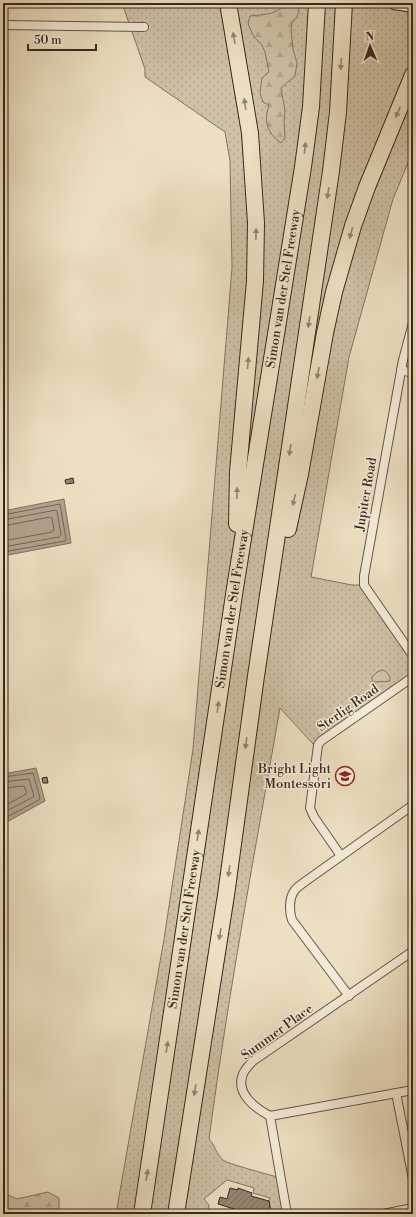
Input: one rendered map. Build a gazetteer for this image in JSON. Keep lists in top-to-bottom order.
{
  "streets": {
    "highway": ["Simon van der Stel Freeway"],
    "street": ["Jupiter Road", "Sterlig Road", "Summer Place"]
  },
  "places": {
    "school or university": ["Bright Light Montessori"]
  },
  "scale_bar": "50 m",
  "north": "top"
}
